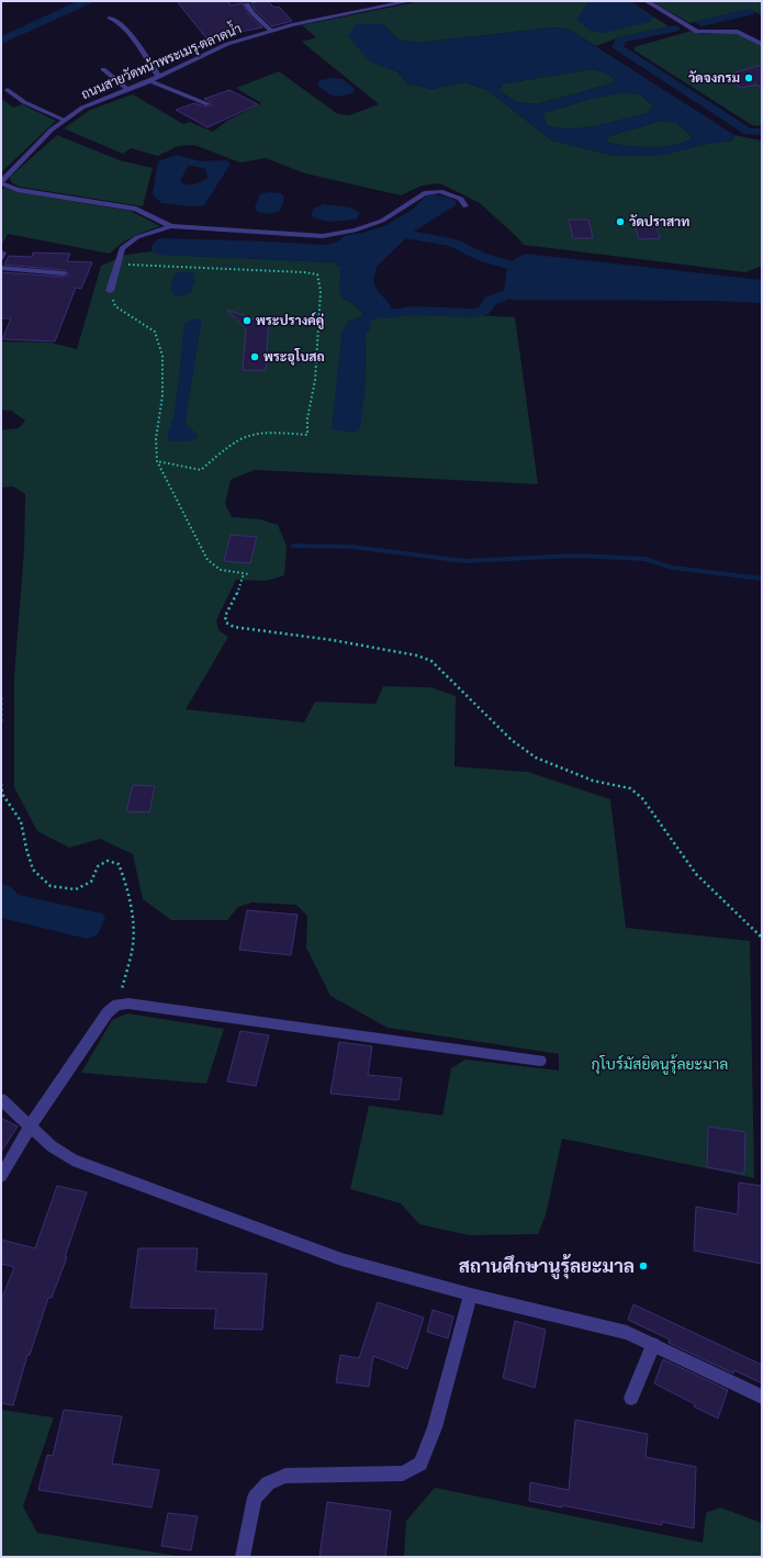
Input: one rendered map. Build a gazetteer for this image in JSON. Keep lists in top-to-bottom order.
{
  "streets": {
    "street": ["ถนนสายวัดหน้าพระเมรุ-ตลาดน้ำ"]
  },
  "parks": ["กุโบร์มัสยิดนูรุ้ลยะมาล"],
  "places": [
    "วัดจงกรม",
    "วัดปราสาท",
    "พระปรางค์คู่",
    "พระอุโบสถ",
    "สถานศึกษานูรุ้ลยะมาล"
  ]
}
